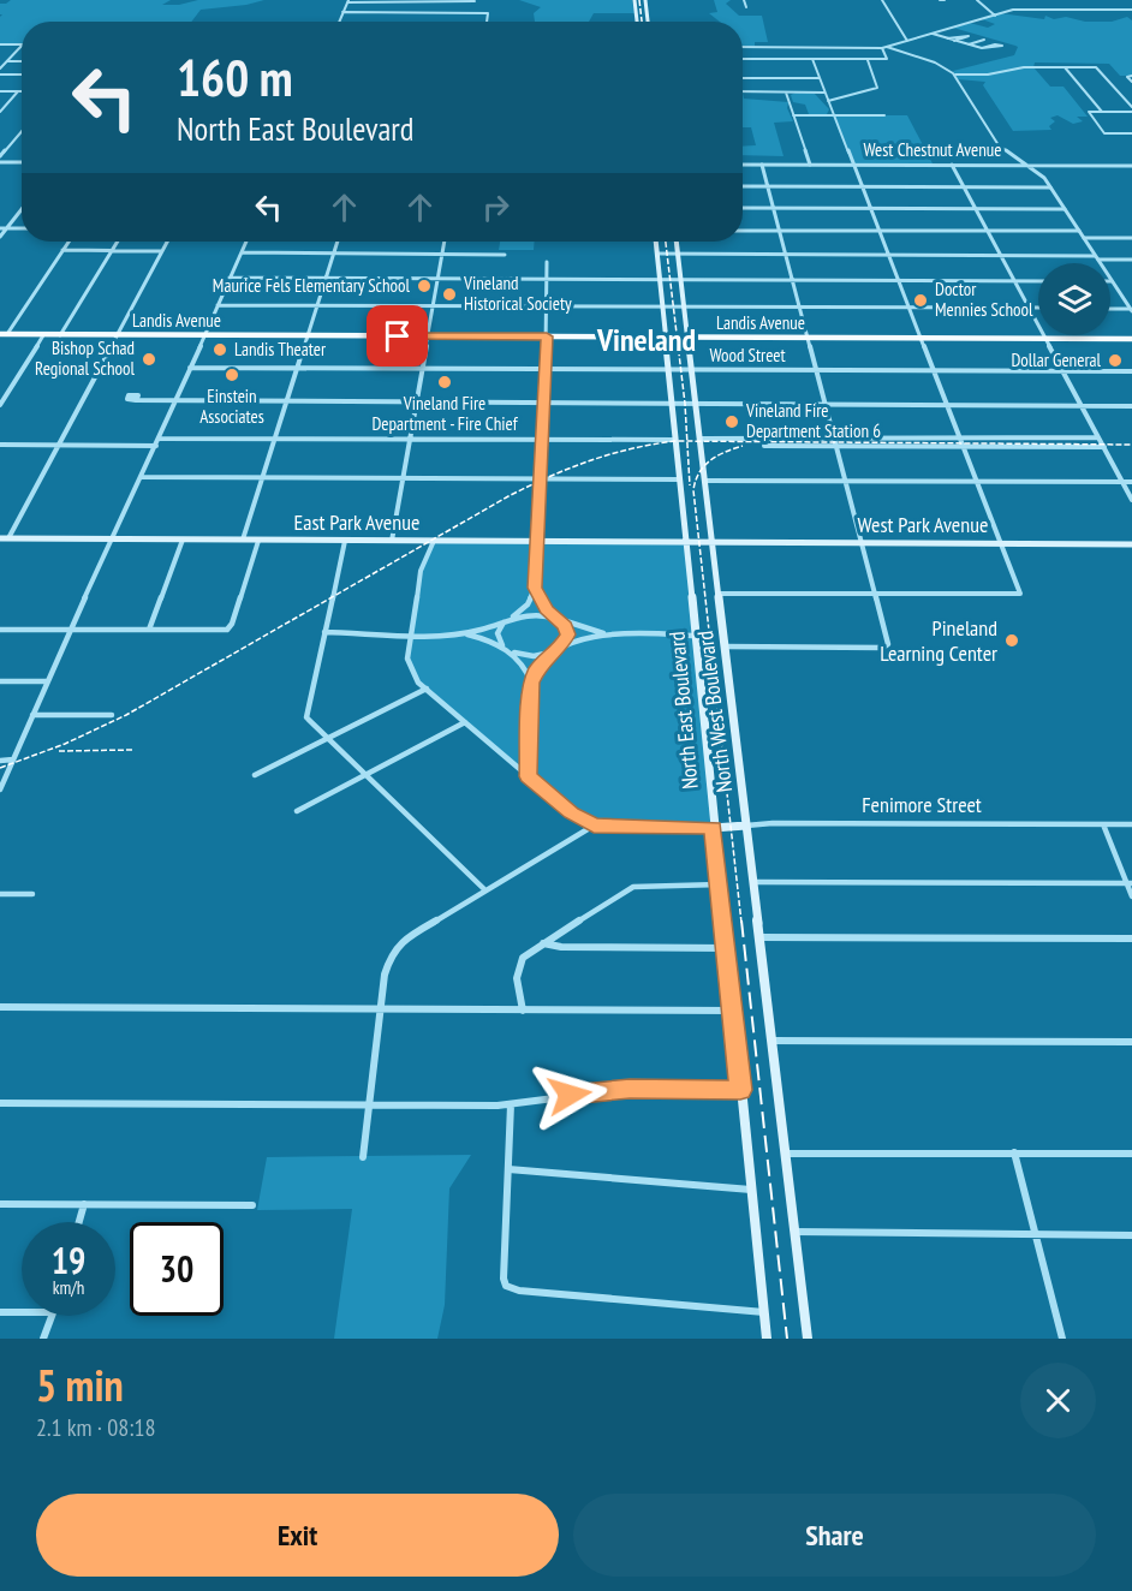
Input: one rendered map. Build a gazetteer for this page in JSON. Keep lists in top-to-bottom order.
{
  "streets": {
    "main road": [
      "Landis Avenue",
      "East Park Avenue",
      "West Park Avenue",
      "North East Boulevard",
      "North West Boulevard",
      "Fenimore Street"
    ],
    "street": ["West Chestnut Avenue", "Wood Street"]
  },
  "crossings": [
    ["Landis Avenue", "North East Boulevard"],
    ["Landis Avenue", "North West Boulevard"],
    ["Wood Street", "North East Boulevard"],
    ["Wood Street", "North West Boulevard"],
    ["East Park Avenue", "West Park Avenue"],
    ["East Park Avenue", "North East Boulevard"],
    ["East Park Avenue", "North West Boulevard"],
    ["West Park Avenue", "North West Boulevard"],
    ["North East Boulevard", "Fenimore Street"],
    ["North West Boulevard", "Fenimore Street"]
  ],
  "districts": ["Vineland"],
  "places": [
    "Maurice Fels Elementary School",
    "Vineland Historical Society",
    "Doctor Mennies School",
    "Landis Theater",
    "Bishop Schad Regional School",
    "Dollar General",
    "Einstein Associates",
    "Vineland Fire Department - Fire Chief",
    "Vineland Fire Department Station 6",
    "Pineland Learning Center"
  ],
  "page": {
    "turn": ["160 m", "North East Boulevard"],
    "speed": "19 km/h",
    "limit": "30",
    "heading": ["5 min", "2.1 km · 08:18"],
    "buttons": ["Exit", "Share"]
  }
}
